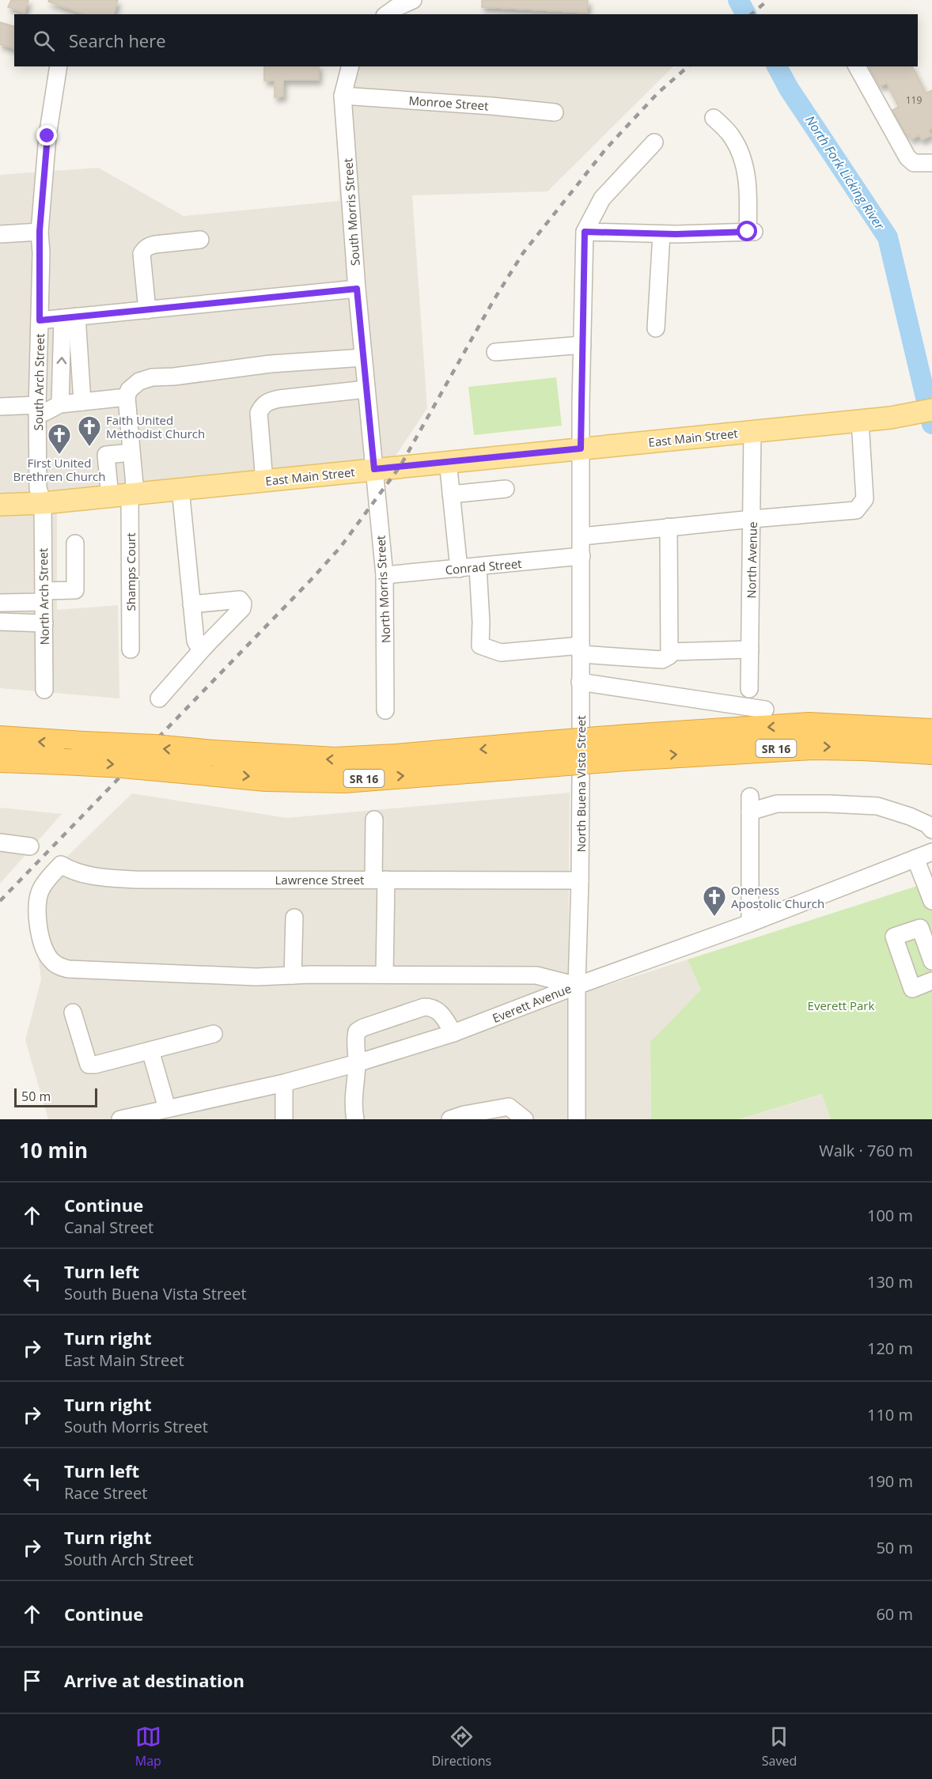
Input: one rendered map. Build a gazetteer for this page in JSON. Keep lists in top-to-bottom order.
{
  "streets": {
    "highway": ["SR 16"],
    "main road": ["East Main Street"],
    "street": [
      "Monroe Street",
      "South Morris Street",
      "South Arch Street",
      "North Avenue",
      "Conrad Street",
      "Shamps Court",
      "North Morris Street",
      "North Arch Street",
      "North Buena Vista Street",
      "Lawrence Street",
      "Everett Avenue"
    ]
  },
  "crossings": [
    ["Monroe Street", "South Morris Street"],
    ["South Morris Street", "East Main Street"],
    ["South Morris Street", "North Morris Street"],
    ["South Arch Street", "East Main Street"],
    ["South Arch Street", "North Arch Street"],
    ["East Main Street", "North Avenue"],
    ["East Main Street", "Shamps Court"],
    ["East Main Street", "North Morris Street"],
    ["East Main Street", "North Arch Street"],
    ["East Main Street", "North Buena Vista Street"],
    ["Conrad Street", "North Morris Street"],
    ["Conrad Street", "North Buena Vista Street"],
    ["North Buena Vista Street", "Lawrence Street"],
    ["North Buena Vista Street", "Everett Avenue"]
  ],
  "water": ["North Fork Licking River"],
  "parks": ["Everett Park"],
  "places": {
    "church": ["Faith United Methodist Church", "First United Brethren Church", "Oneness Apostolic Church"]
  },
  "house_numbers": ["119"],
  "scale_bar": "50 m",
  "page": {
    "search": "Search here",
    "scale": "50 m",
    "heading": ["10 min", "Walk · 760 m"],
    "list": [
      ["Continue", "Canal Street", "100 m"],
      ["Turn left", "South Buena Vista Street", "130 m"],
      ["Turn right", "East Main Street", "120 m"],
      ["Turn right", "South Morris Street", "110 m"],
      ["Turn left", "Race Street", "190 m"],
      ["Turn right", "South Arch Street", "50 m"],
      ["Continue", "60 m"],
      "Arrive at destination"
    ],
    "nav": ["Map", "Directions", "Saved"]
  }
}
